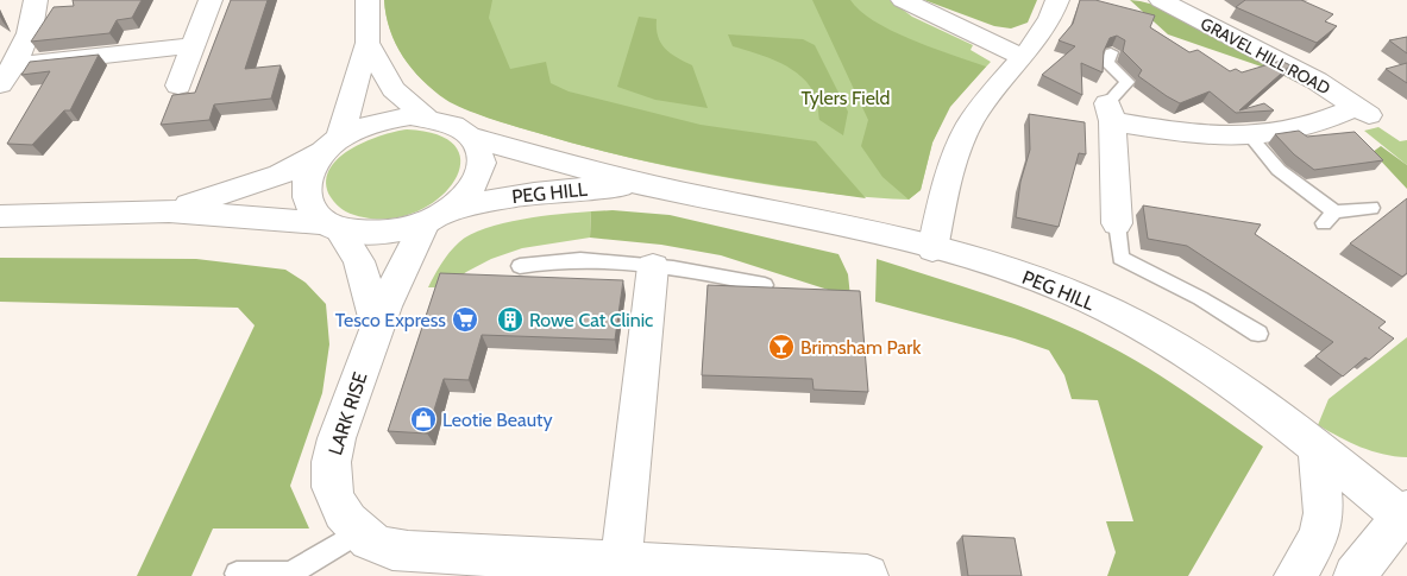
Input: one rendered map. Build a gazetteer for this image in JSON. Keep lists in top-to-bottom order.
{
  "streets": {
    "street": ["GRAVEL HILL ROAD", "PEG HILL", "LARK RISE"]
  },
  "crossings": [
    ["PEG HILL", "LARK RISE"]
  ],
  "parks": ["Tylers Field"],
  "places": {
    "supermarket": ["Tesco Express"],
    "building": ["Rowe Cat Clinic"],
    "bar": ["Brimsham Park"],
    "shop": ["Leotie Beauty"]
  }
}
